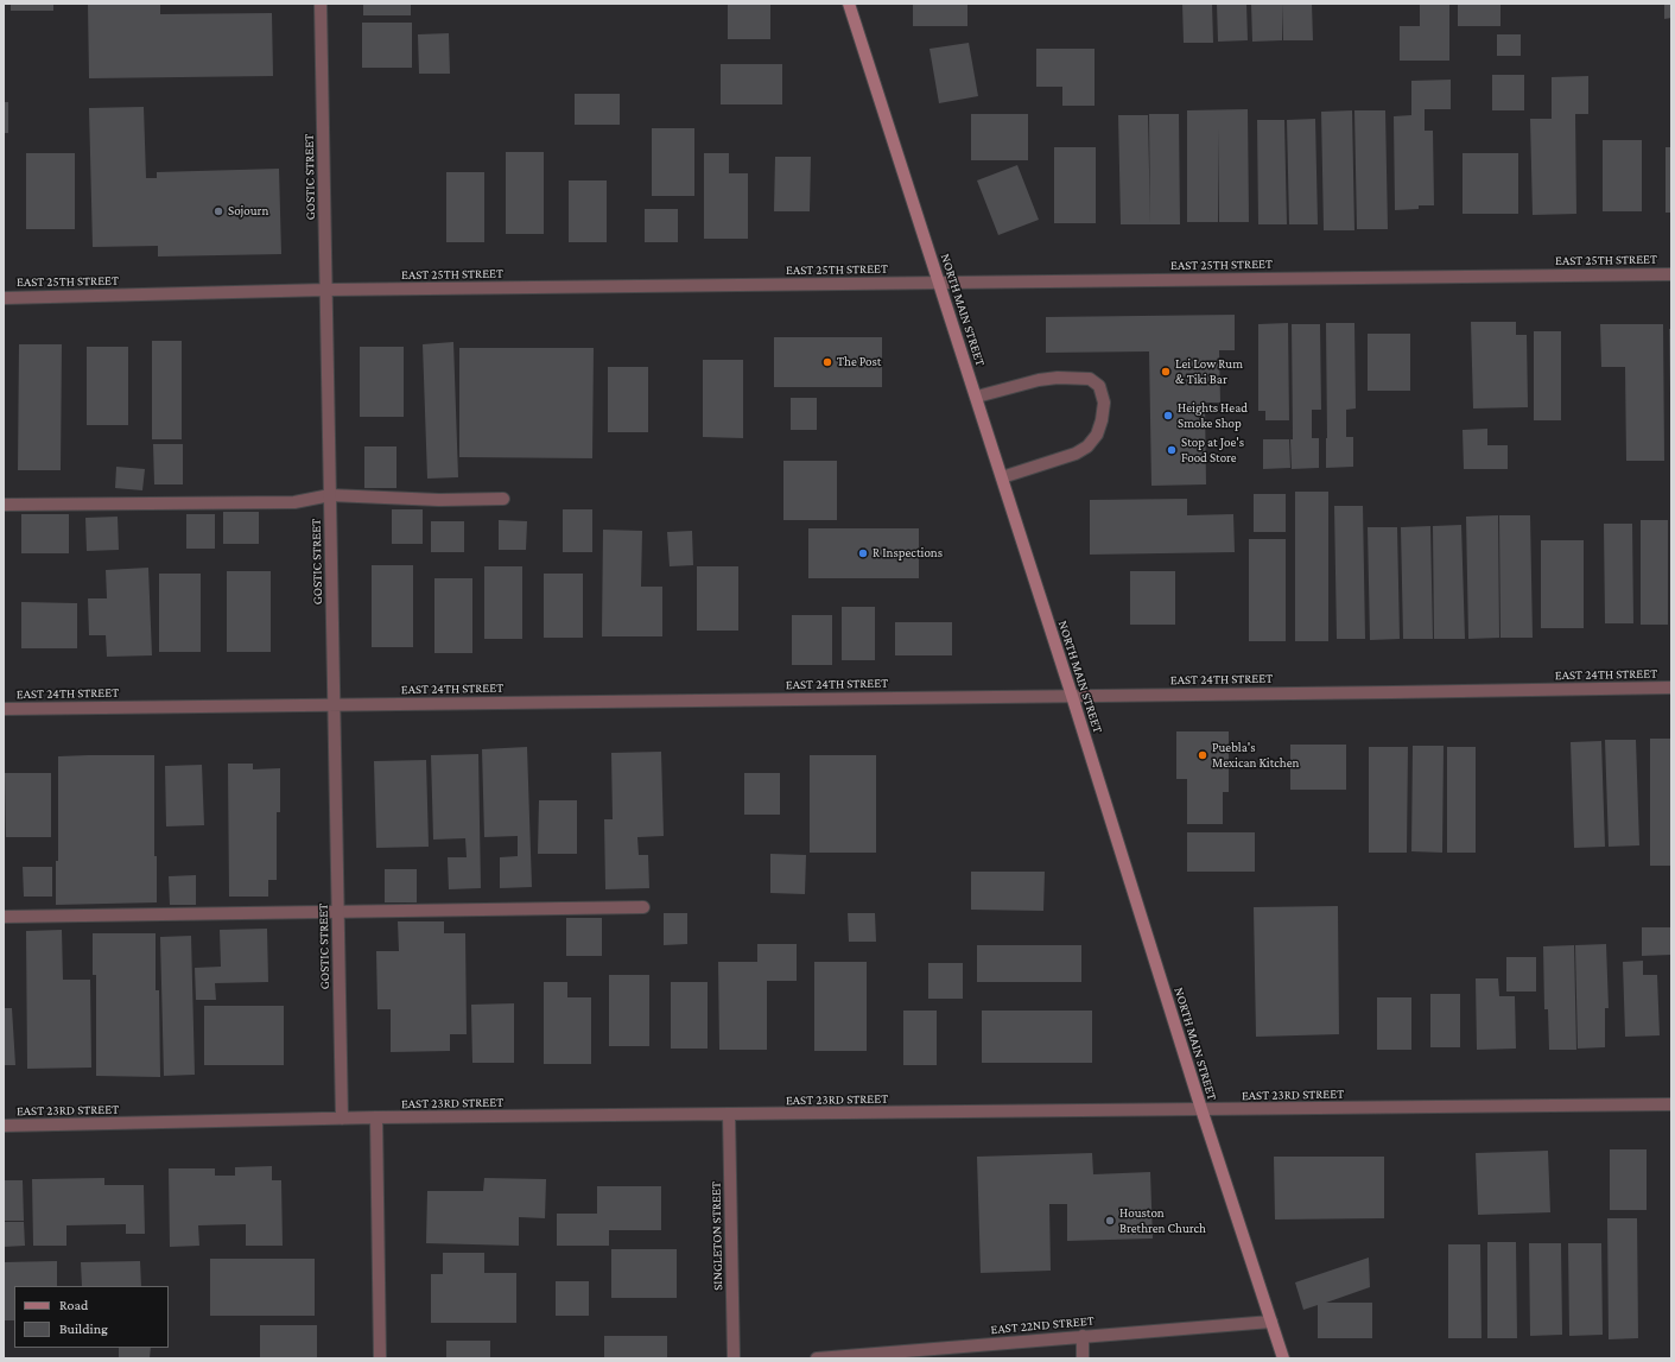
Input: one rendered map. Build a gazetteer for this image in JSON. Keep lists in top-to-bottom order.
{
  "streets": {
    "main road": ["NORTH MAIN STREET"],
    "street": [
      "GOSTIC STREET",
      "EAST 25TH STREET",
      "EAST 24TH STREET",
      "EAST 23RD STREET",
      "SINGLETON STREET",
      "EAST 22ND STREET"
    ]
  },
  "crossings": [
    ["GOSTIC STREET", "EAST 25TH STREET"],
    ["GOSTIC STREET", "EAST 24TH STREET"],
    ["GOSTIC STREET", "EAST 23RD STREET"],
    ["EAST 25TH STREET", "NORTH MAIN STREET"],
    ["NORTH MAIN STREET", "EAST 24TH STREET"],
    ["NORTH MAIN STREET", "EAST 23RD STREET"],
    ["NORTH MAIN STREET", "EAST 22ND STREET"],
    ["EAST 23RD STREET", "SINGLETON STREET"]
  ],
  "places": [
    "Sojourn",
    "The Post",
    "Lei Low Rum & Tiki Bar",
    "Heights Head Smoke Shop",
    "Stop at Joe's Food Store",
    "R Inspections",
    "Puebla's Mexican Kitchen",
    "Houston Brethren Church"
  ],
  "legend": ["Road", "Building"]
}
